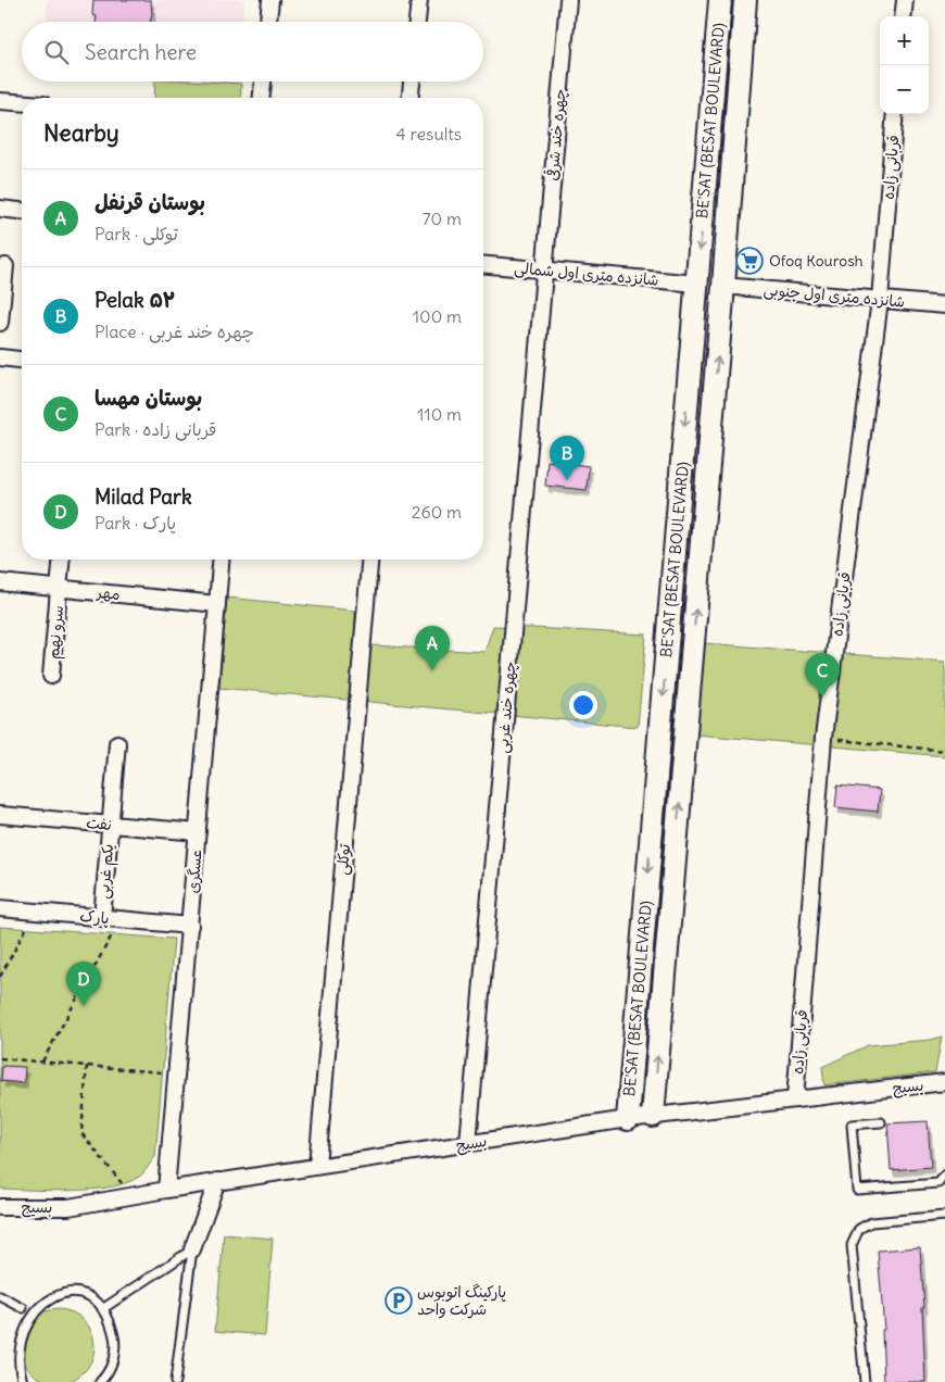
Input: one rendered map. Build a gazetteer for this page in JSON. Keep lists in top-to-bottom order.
{
  "streets": {
    "street": [
      "BE'SAT (BESAT BOULEVARD)",
      "چهره خند شرقی",
      "قربانی زاده",
      "شانزده متری اول شمالی",
      "شانزده متری اول جنوبی",
      "مهر",
      "سرو نهم",
      "چهره خند غربی",
      "نفت",
      "توکلی",
      "یکم غربی",
      "عسگری",
      "پارک",
      "بسیج"
    ]
  },
  "crossings": [
    ["BE'SAT (BESAT BOULEVARD)", "شانزده متری اول شمالی"],
    ["BE'SAT (BESAT BOULEVARD)", "شانزده متری اول جنوبی"],
    ["BE'SAT (BESAT BOULEVARD)", "بسیج"],
    ["چهره خند شرقی", "شانزده متری اول شمالی"],
    ["چهره خند شرقی", "چهره خند غربی"],
    ["قربانی زاده", "شانزده متری اول جنوبی"],
    ["قربانی زاده", "بسیج"],
    ["شانزده متری اول شمالی", "چهره خند غربی"],
    ["مهر", "سرو نهم"],
    ["مهر", "عسگری"],
    ["چهره خند غربی", "بسیج"],
    ["نفت", "یکم غربی"],
    ["نفت", "عسگری"],
    ["توکلی", "بسیج"],
    ["یکم غربی", "پارک"],
    ["عسگری", "پارک"],
    ["عسگری", "بسیج"]
  ],
  "places": {
    "supermarket": ["Ofoq Kourosh"],
    "parking": ["پارکینگ اتوبوس شرکت واحد"]
  },
  "page": {
    "map_buttons": ["+", "−"],
    "search": "Search here",
    "heading": ["Nearby", "4 results"],
    "list": [
      {
        "mark": "A",
        "name": "بوستان قرنفل",
        "note": "Park · توکلی",
        "value": "70 m"
      },
      {
        "mark": "B",
        "name": "Pelak ۵۲",
        "note": "Place · چهره خند غربی",
        "value": "100 m"
      },
      {
        "mark": "C",
        "name": "بوستان مهسا",
        "note": "Park · قربانی زاده",
        "value": "110 m"
      },
      {
        "mark": "D",
        "name": "Milad Park",
        "note": "Park · پارک",
        "value": "260 m"
      }
    ],
    "pins": [
      "B",
      "A",
      "C",
      "D"
    ]
  }
}
